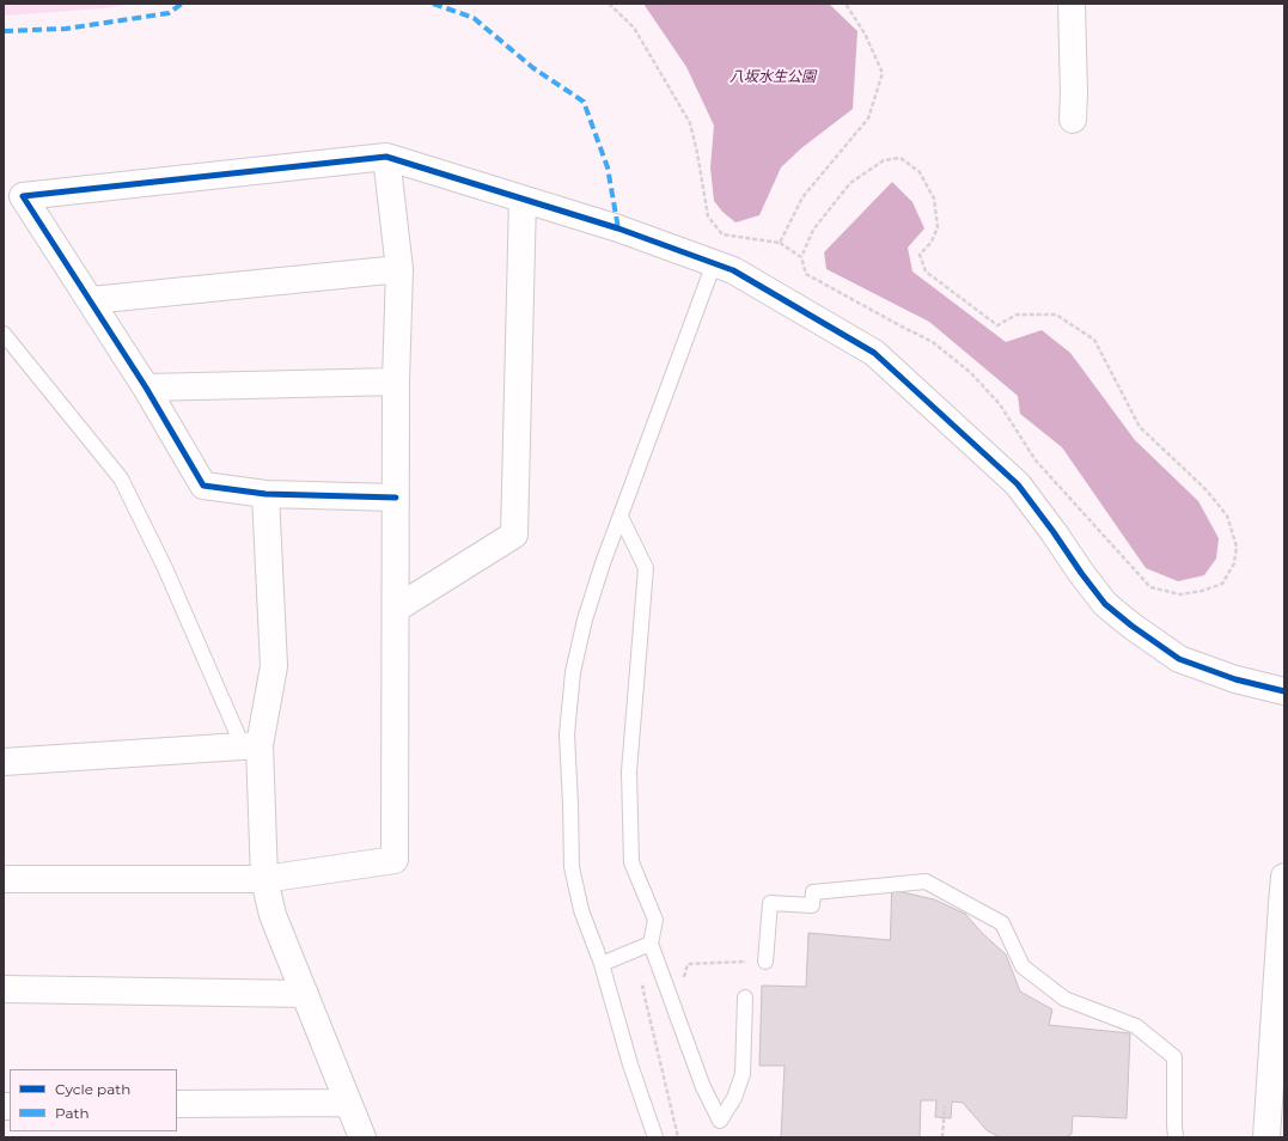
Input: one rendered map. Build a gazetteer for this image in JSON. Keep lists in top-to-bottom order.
{
  "water": ["八坂水生公園"],
  "legend": ["Cycle path", "Path"]
}
